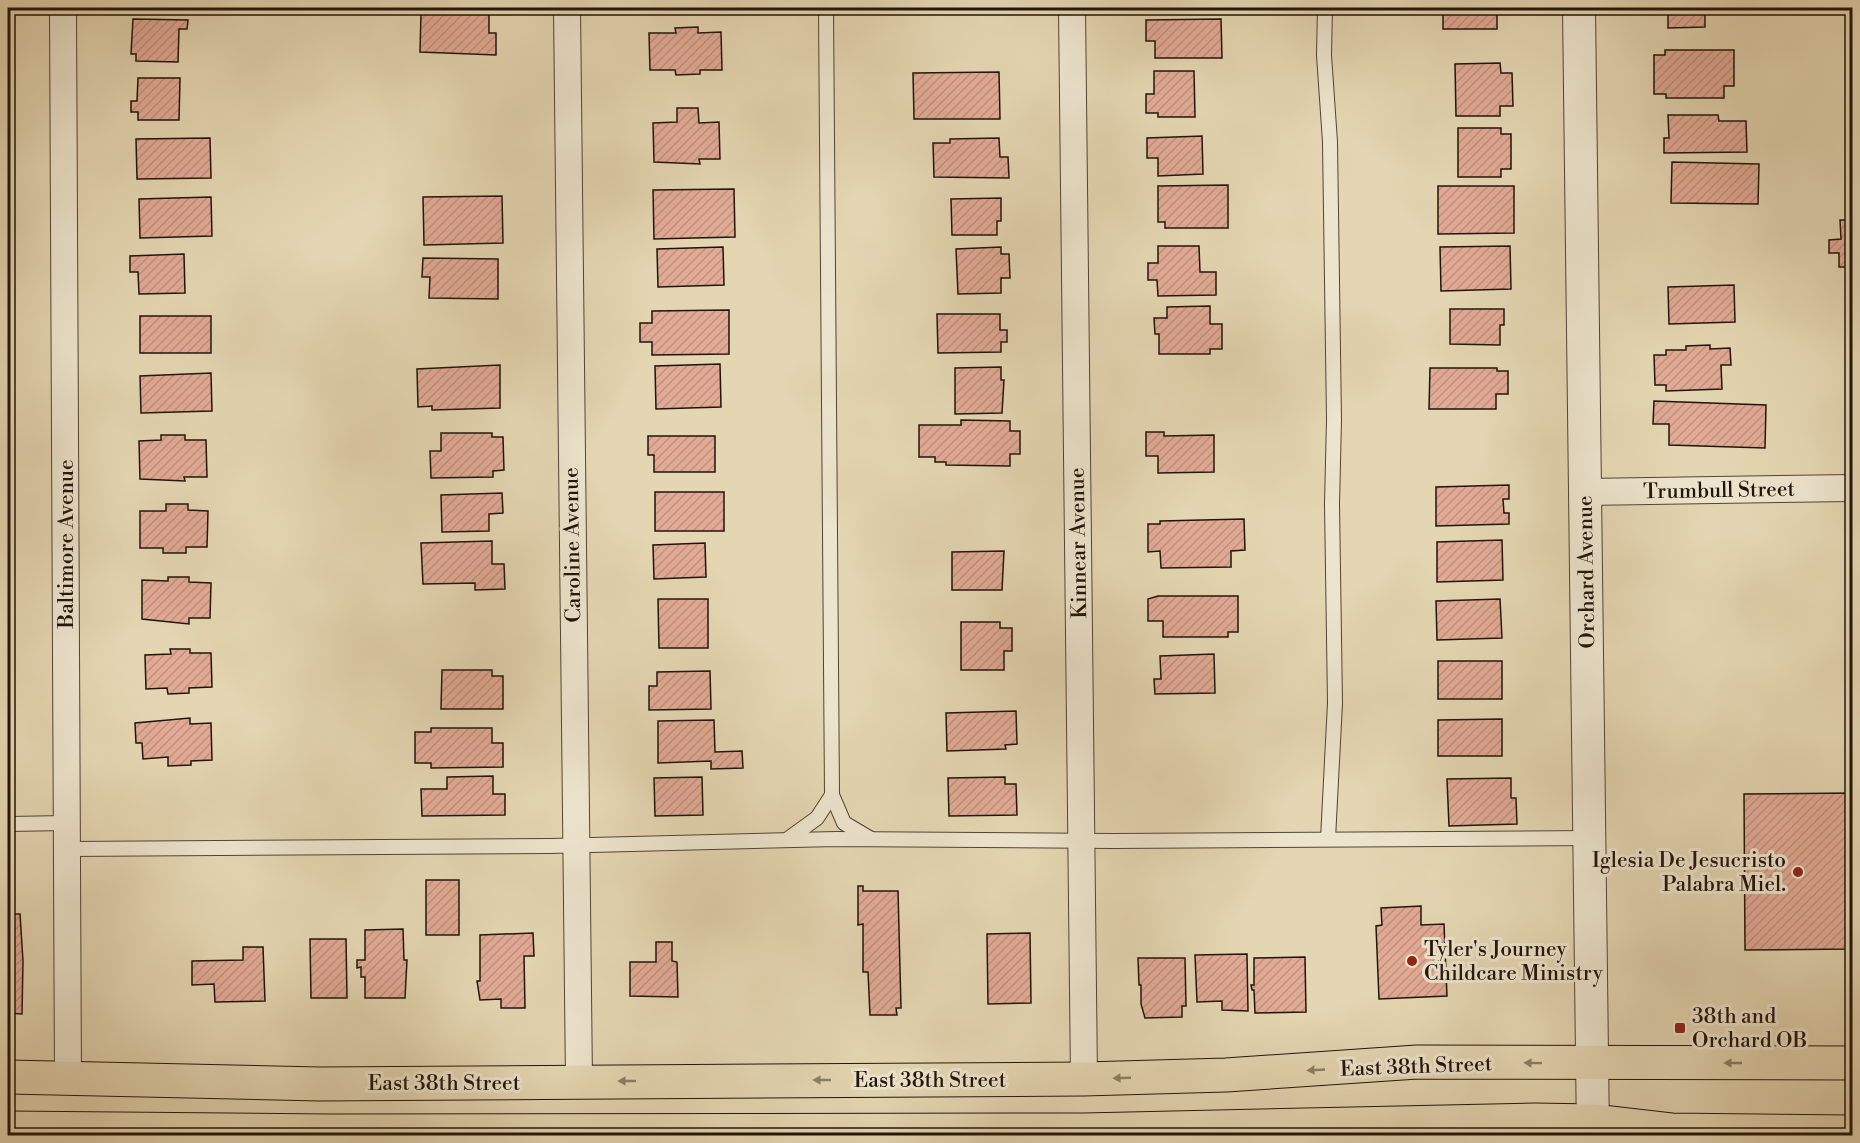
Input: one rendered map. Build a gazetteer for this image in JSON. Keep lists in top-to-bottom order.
{
  "streets": {
    "main road": ["East 38th Street"],
    "street": [
      "Trumbull Street",
      "Kinnear Avenue",
      "Baltimore Avenue",
      "Caroline Avenue",
      "Orchard Avenue"
    ]
  },
  "crossings": [
    ["Trumbull Street", "Orchard Avenue"],
    ["Kinnear Avenue", "East 38th Street"],
    ["Baltimore Avenue", "East 38th Street"],
    ["Caroline Avenue", "East 38th Street"],
    ["Orchard Avenue", "East 38th Street"]
  ],
  "places": {
    "other": ["Iglesia De Jesucristo Palabra Miel.", "Tyler's Journey Childcare Ministry"],
    "transit": ["38th and Orchard OB"]
  }
}
